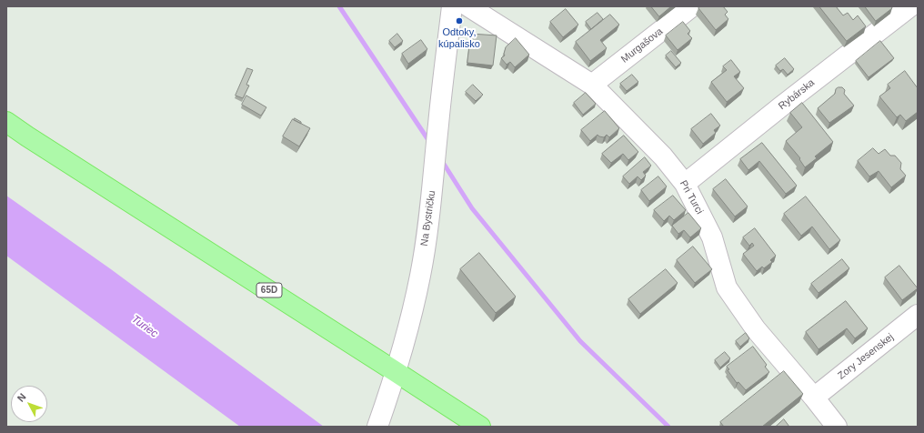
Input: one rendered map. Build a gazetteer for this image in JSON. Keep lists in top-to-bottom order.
{
  "streets": {
    "main road": ["65D"],
    "street": [
      "Murgašova",
      "Rybárska",
      "Pri Turci",
      "Na Bystričku",
      "Zory Jesenskej"
    ]
  },
  "crossings": [
    ["Murgašova", "Pri Turci"],
    ["Rybárska", "Pri Turci"],
    ["Pri Turci", "Zory Jesenskej"],
    ["Na Bystričku", "65D"]
  ],
  "water": ["Turiec"],
  "places": ["Odtoky, kúpalisko"],
  "north": "top left"
}
